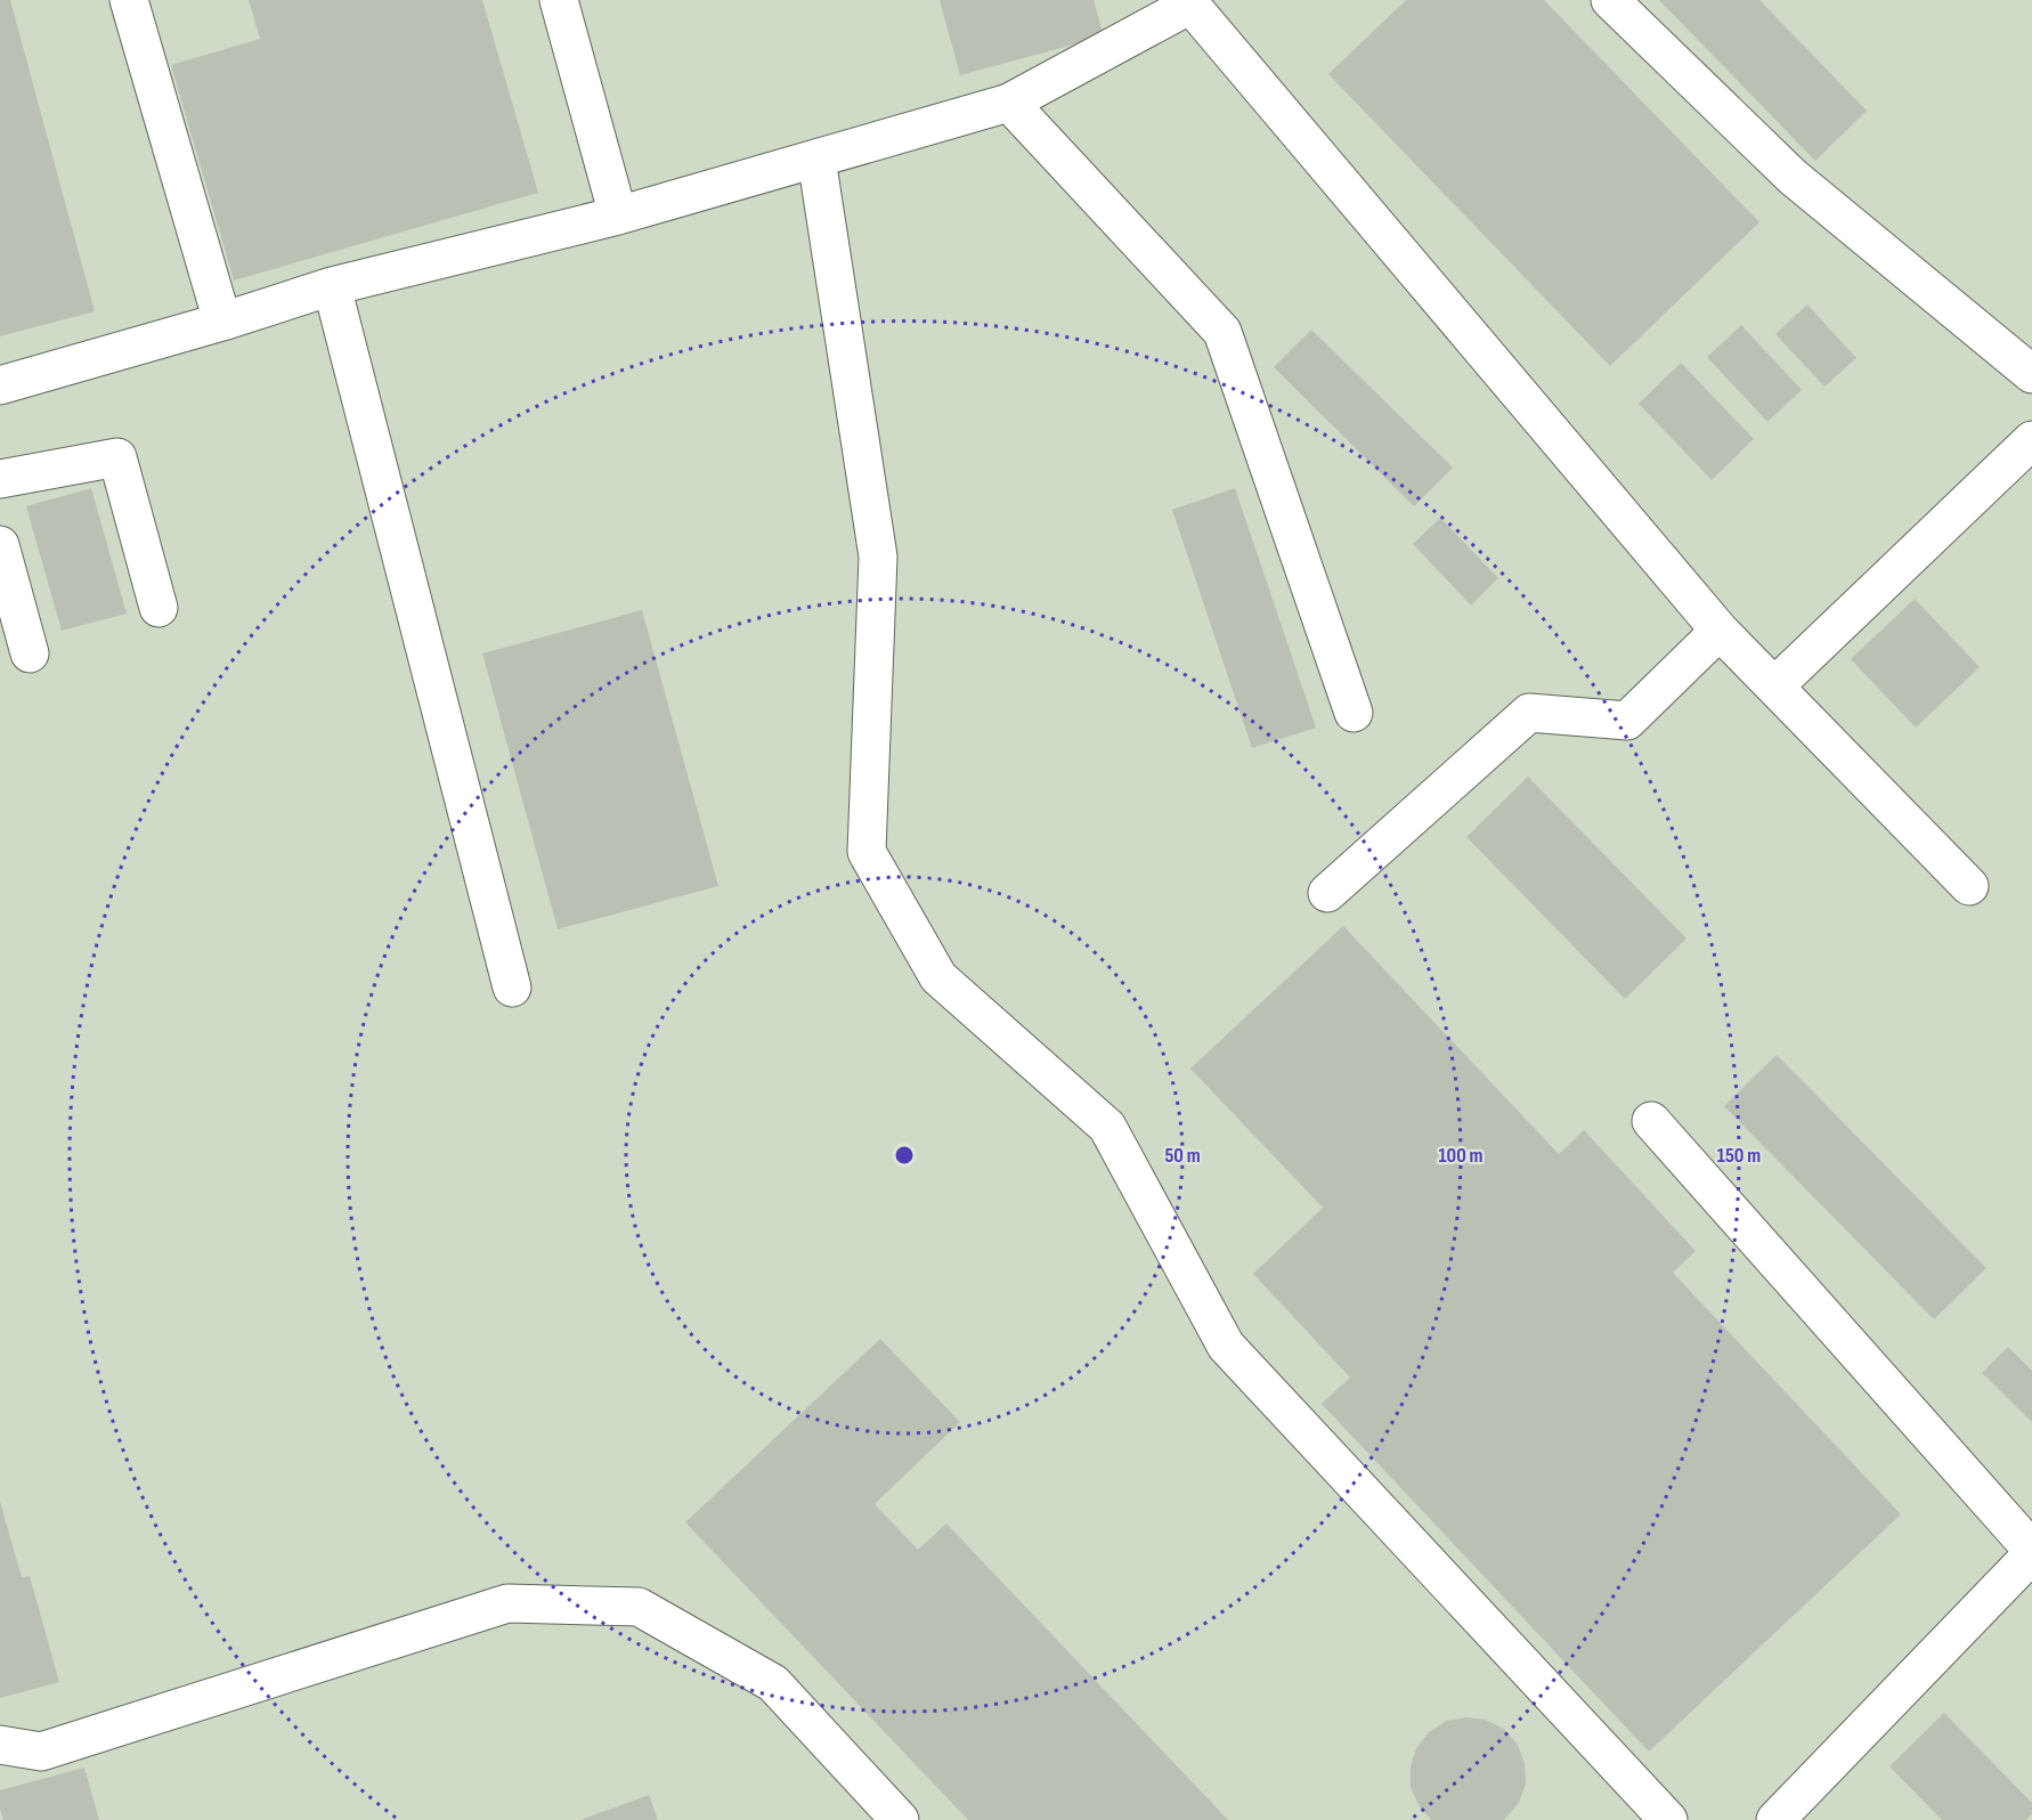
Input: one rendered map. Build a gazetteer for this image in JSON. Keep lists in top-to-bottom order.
{
  "rings": ["50 m", "100 m", "150 m"]
}
